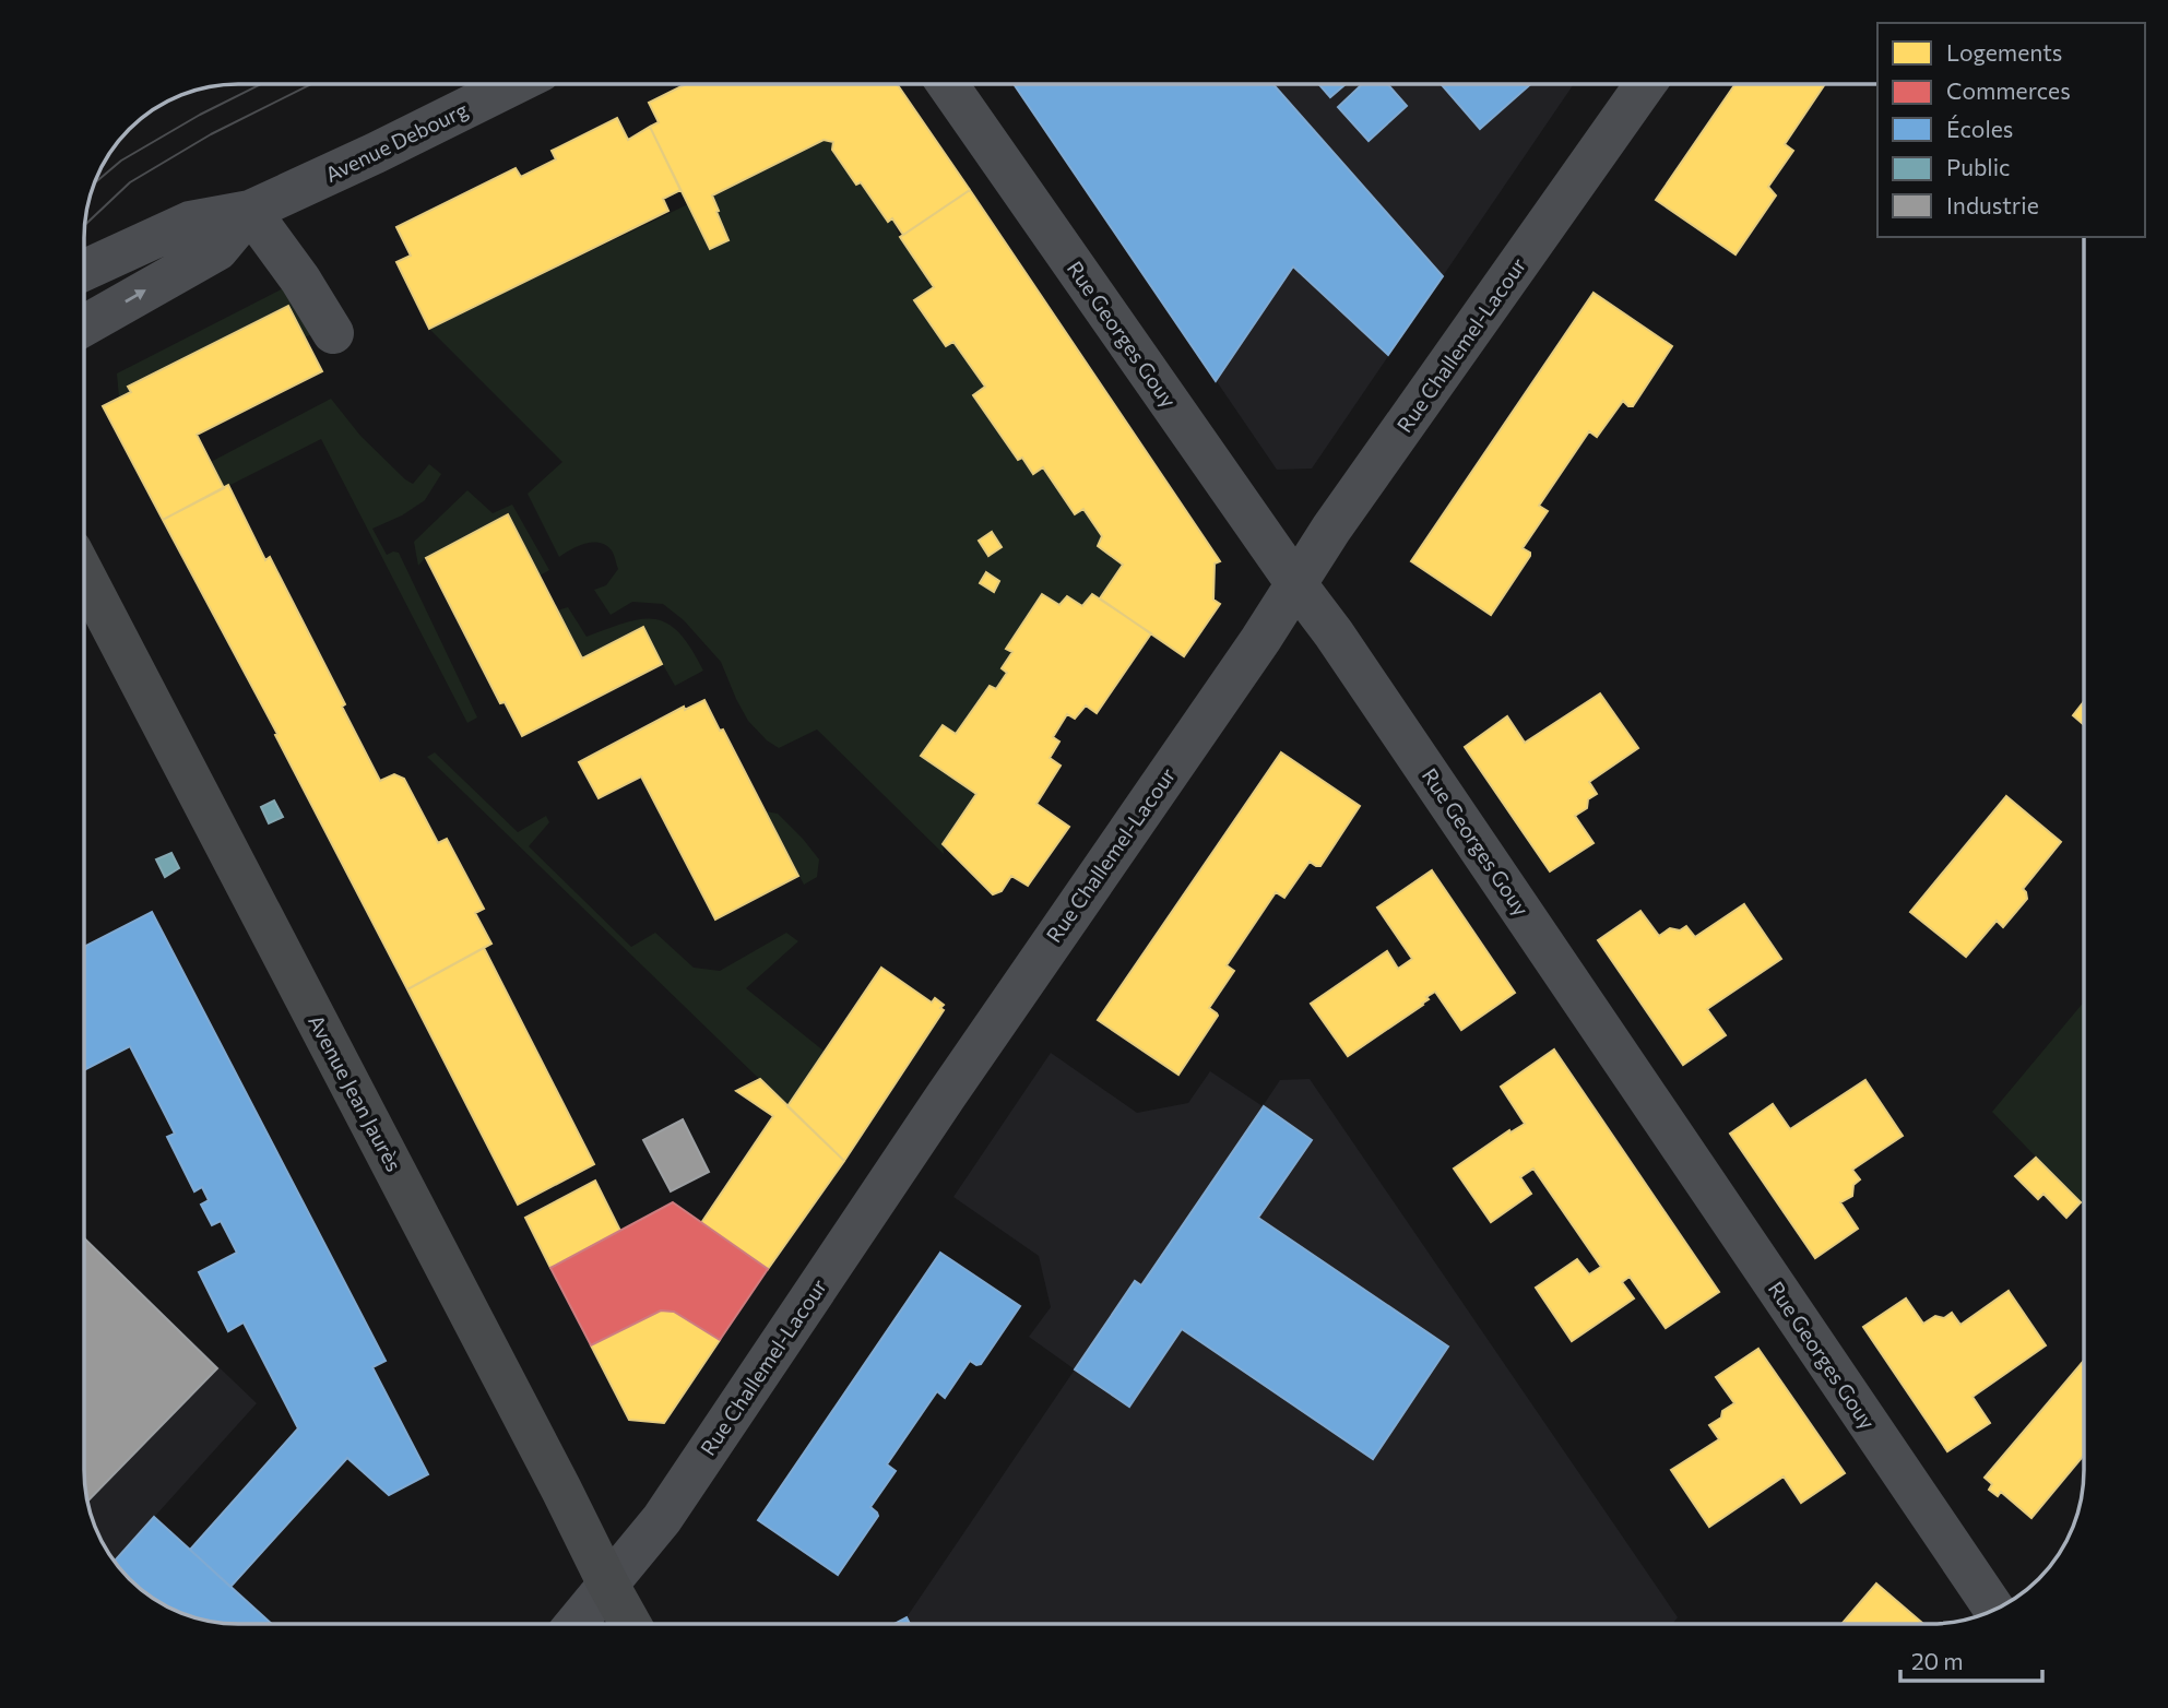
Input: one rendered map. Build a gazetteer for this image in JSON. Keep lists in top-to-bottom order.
{
  "streets": {
    "main road": ["Avenue Jean Jaurès"],
    "street": ["Avenue Debourg", "Rue Georges Gouy", "Rue Challemel-Lacour"]
  },
  "crossings": [
    ["Rue Georges Gouy", "Rue Challemel-Lacour"],
    ["Rue Challemel-Lacour", "Avenue Jean Jaurès"]
  ],
  "legend": [
    "Logements",
    "Commerces",
    "Écoles",
    "Public",
    "Industrie"
  ],
  "scale_bar": "20 m"
}
